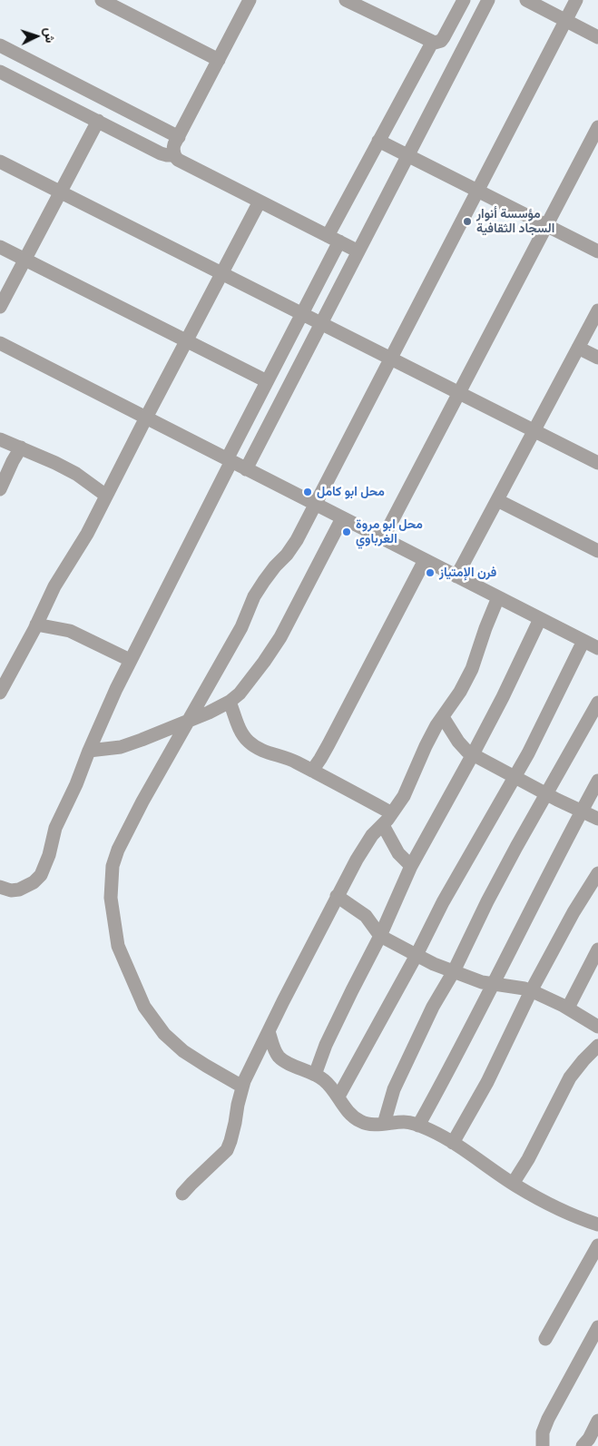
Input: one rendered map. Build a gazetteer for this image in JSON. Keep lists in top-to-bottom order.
{
  "places": [
    "مؤسسة أنوار السجاد الثقافية",
    "محل ابو كامل",
    "محل ابو مروة الغرباوي",
    "فرن الإمتياز"
  ],
  "north": "right"
}
